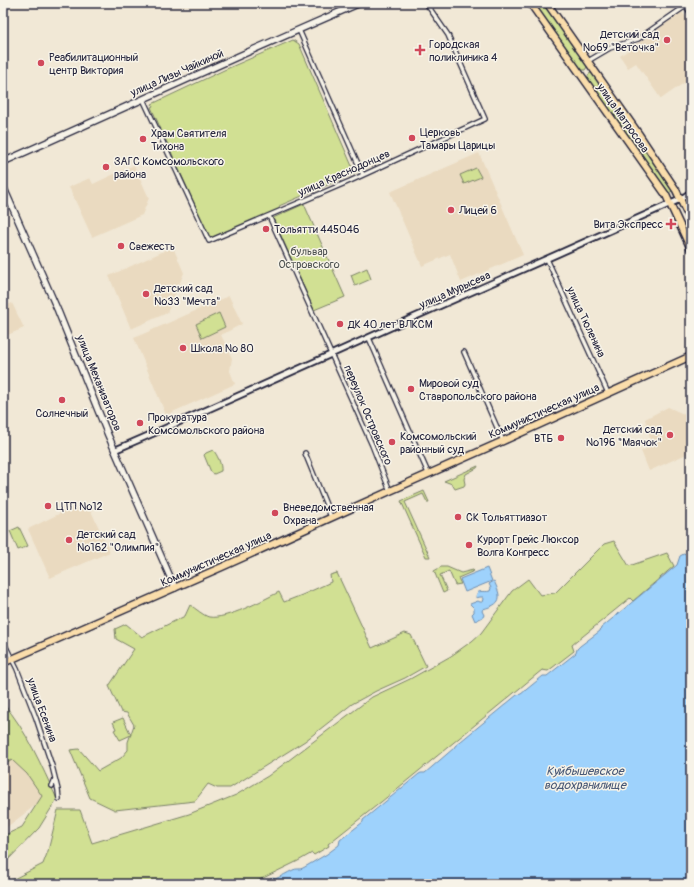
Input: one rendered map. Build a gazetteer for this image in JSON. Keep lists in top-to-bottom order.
{
  "streets": {
    "main road": [
      "улица Лизы Чайкиной",
      "улица Матросова",
      "улица Механизаторов",
      "Коммунистическая улица"
    ],
    "street": [
      "улица Краснодонцев",
      "улица Мурысева",
      "улица Тюленина",
      "переулок Островского",
      "улица Есенина"
    ]
  },
  "crossings": [
    ["улица Лизы Чайкиной", "улица Краснодонцев"],
    ["улица Матросова", "улица Мурысева"],
    ["улица Краснодонцев", "переулок Островского"],
    ["улица Мурысева", "улица Тюленина"],
    ["улица Мурысева", "улица Механизаторов"],
    ["улица Мурысева", "переулок Островского"],
    ["улица Тюленина", "Коммунистическая улица"],
    ["улица Механизаторов", "Коммунистическая улица"],
    ["Коммунистическая улица", "переулок Островского"],
    ["Коммунистическая улица", "улица Есенина"]
  ],
  "water": ["Куйбышевское водохранилище"],
  "parks": ["бульвар Островского"],
  "places": {
    "other": [
      "Детский сад №69 \"Веточка\"",
      "Реабилитационный центр Виктория",
      "Церковь Тамары Царицы",
      "Храм Святителя Тихона",
      "ЗАГС Комсомольского района",
      "Лицей 6",
      "Тольятти 445046",
      "Свежесть",
      "Детский сад №33 \"Мечта\"",
      "ДК 40 лет ВЛКСМ",
      "Школа № 80",
      "Мировой суд Ставропольского района",
      "Солнечный",
      "Прокуратура Комсомольского района",
      "Детский сад №196 \"Маячок\"",
      "ВТБ",
      "Комсомольский районный суд",
      "ЦТП №12",
      "Вневедомственная Охрана.",
      "СК Тольяттиазот",
      "Детский сад №162 \"Олимпия\"",
      "Курорт Грейс Люксор Волга Конгресс"
    ],
    "health": ["Городская поликлиника 4", "Вита Экспресс"]
  }
}
